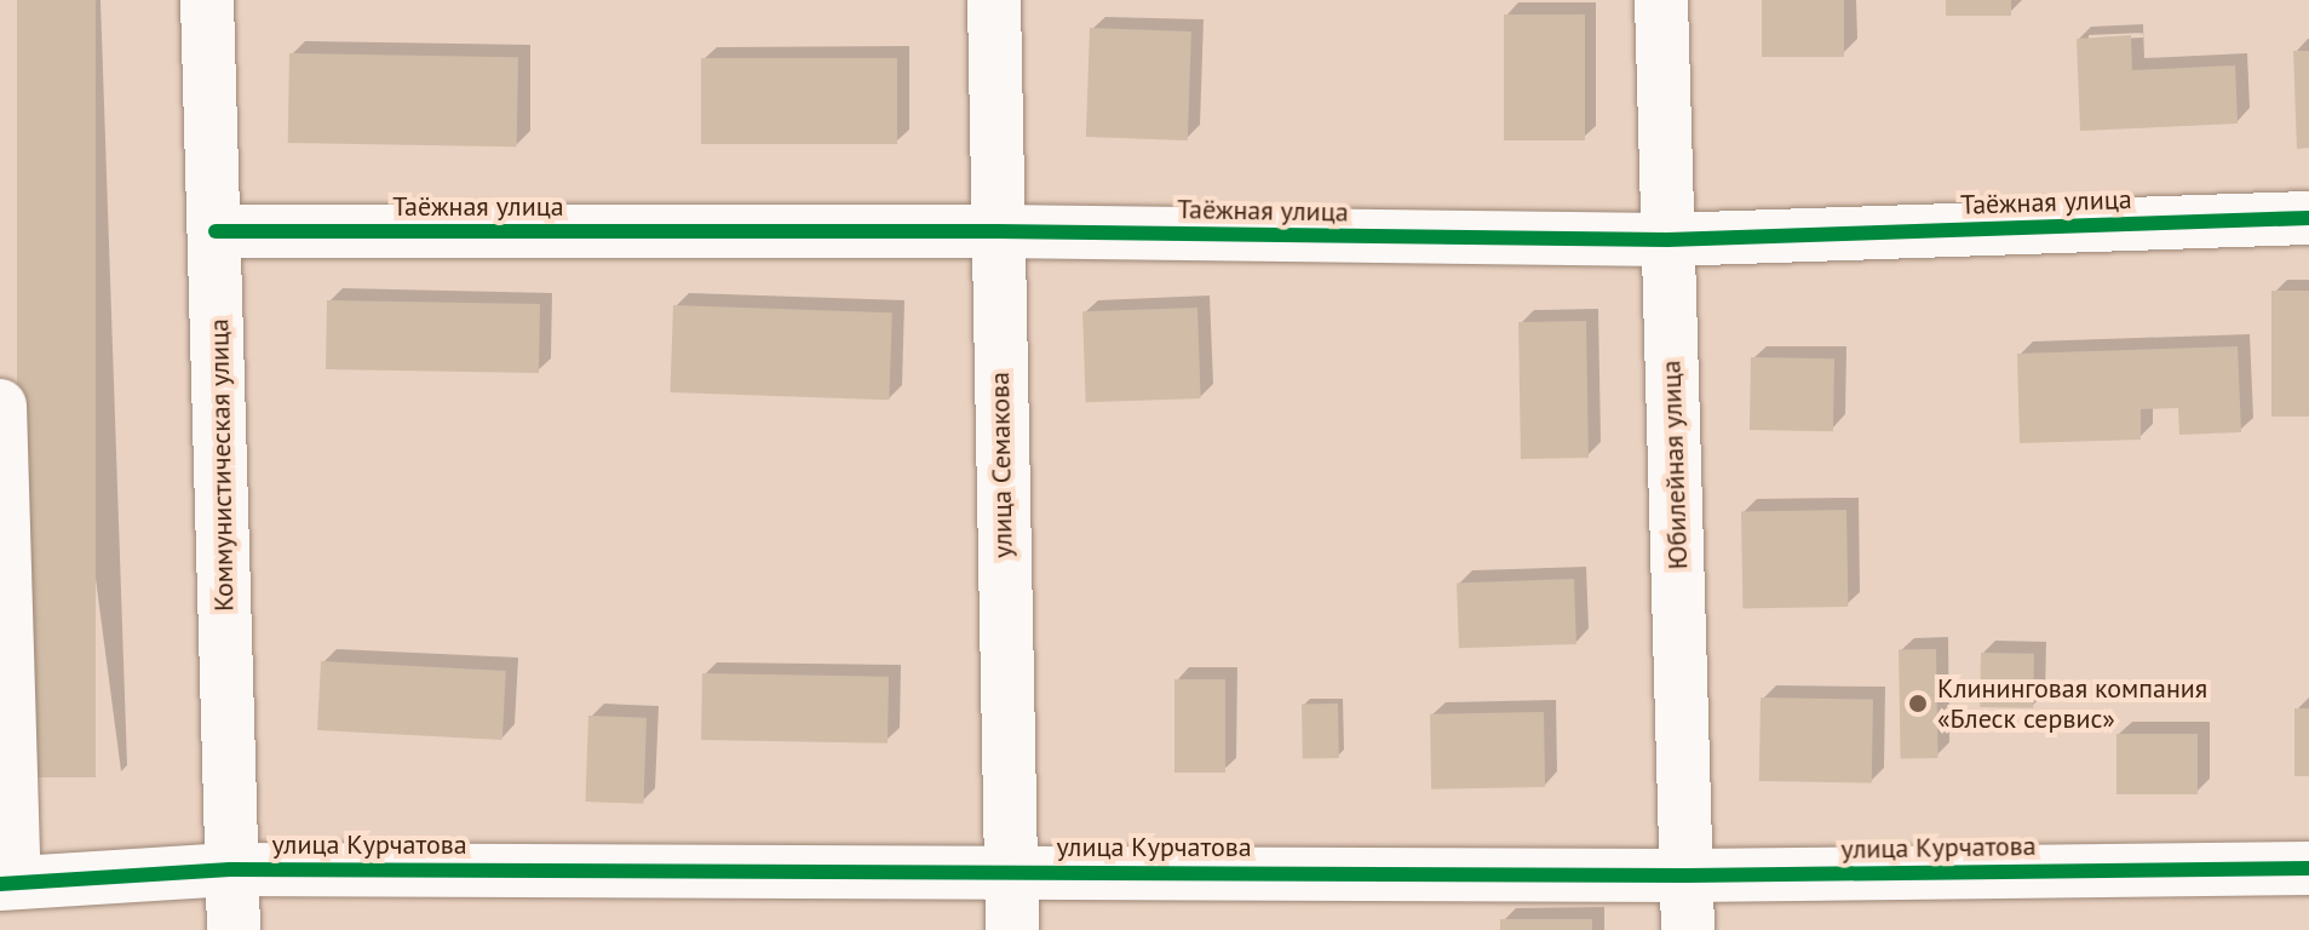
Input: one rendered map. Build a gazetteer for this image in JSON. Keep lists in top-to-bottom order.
{
  "streets": {
    "street": [
      "Таёжная улица",
      "Коммунистическая улица",
      "улица Семакова",
      "Юбилейная улица",
      "улица Курчатова"
    ]
  },
  "crossings": [
    ["Таёжная улица", "Коммунистическая улица"],
    ["Таёжная улица", "улица Семакова"],
    ["Таёжная улица", "Юбилейная улица"],
    ["Коммунистическая улица", "улица Курчатова"],
    ["улица Семакова", "улица Курчатова"],
    ["Юбилейная улица", "улица Курчатова"]
  ],
  "places": ["Клининговая компания «Блеск сервис»"]
}
